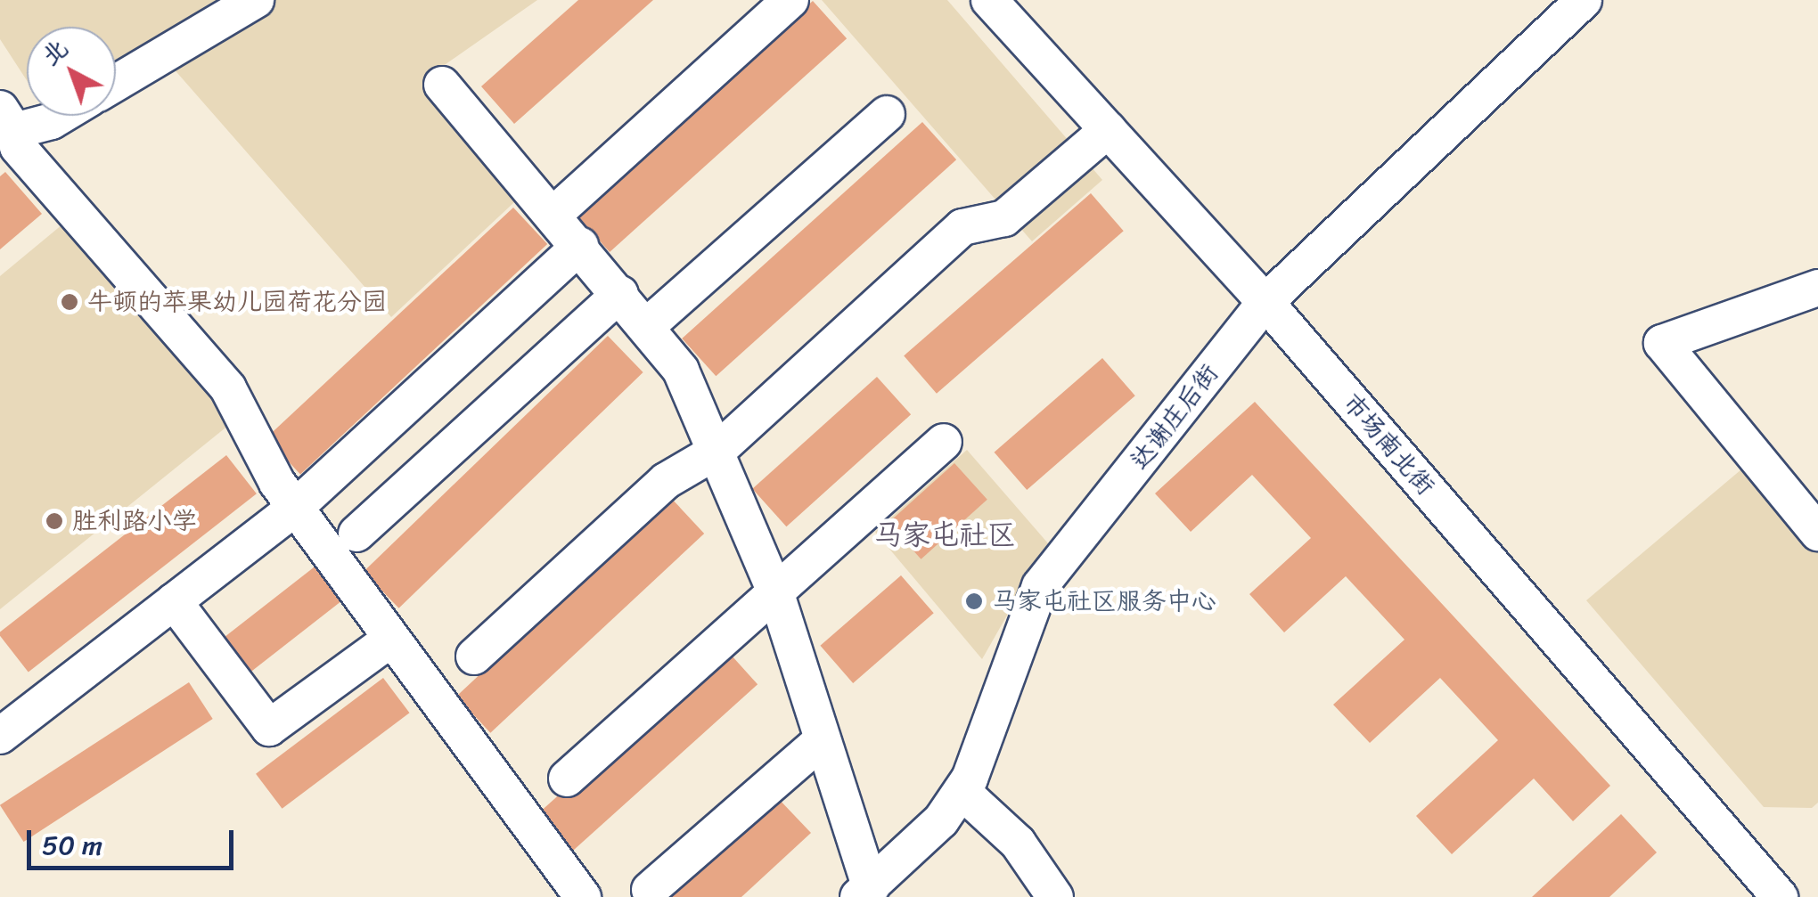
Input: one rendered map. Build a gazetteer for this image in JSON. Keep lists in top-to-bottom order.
{
  "streets": {
    "street": ["达谢庄后街", "市场南北街"]
  },
  "crossings": [
    ["达谢庄后街", "市场南北街"]
  ],
  "districts": ["马家屯社区"],
  "places": ["牛顿的苹果幼儿园荷花分园", "胜利路小学", "马家屯社区服务中心"],
  "scale_bar": "50 m",
  "north": "top left"
}
